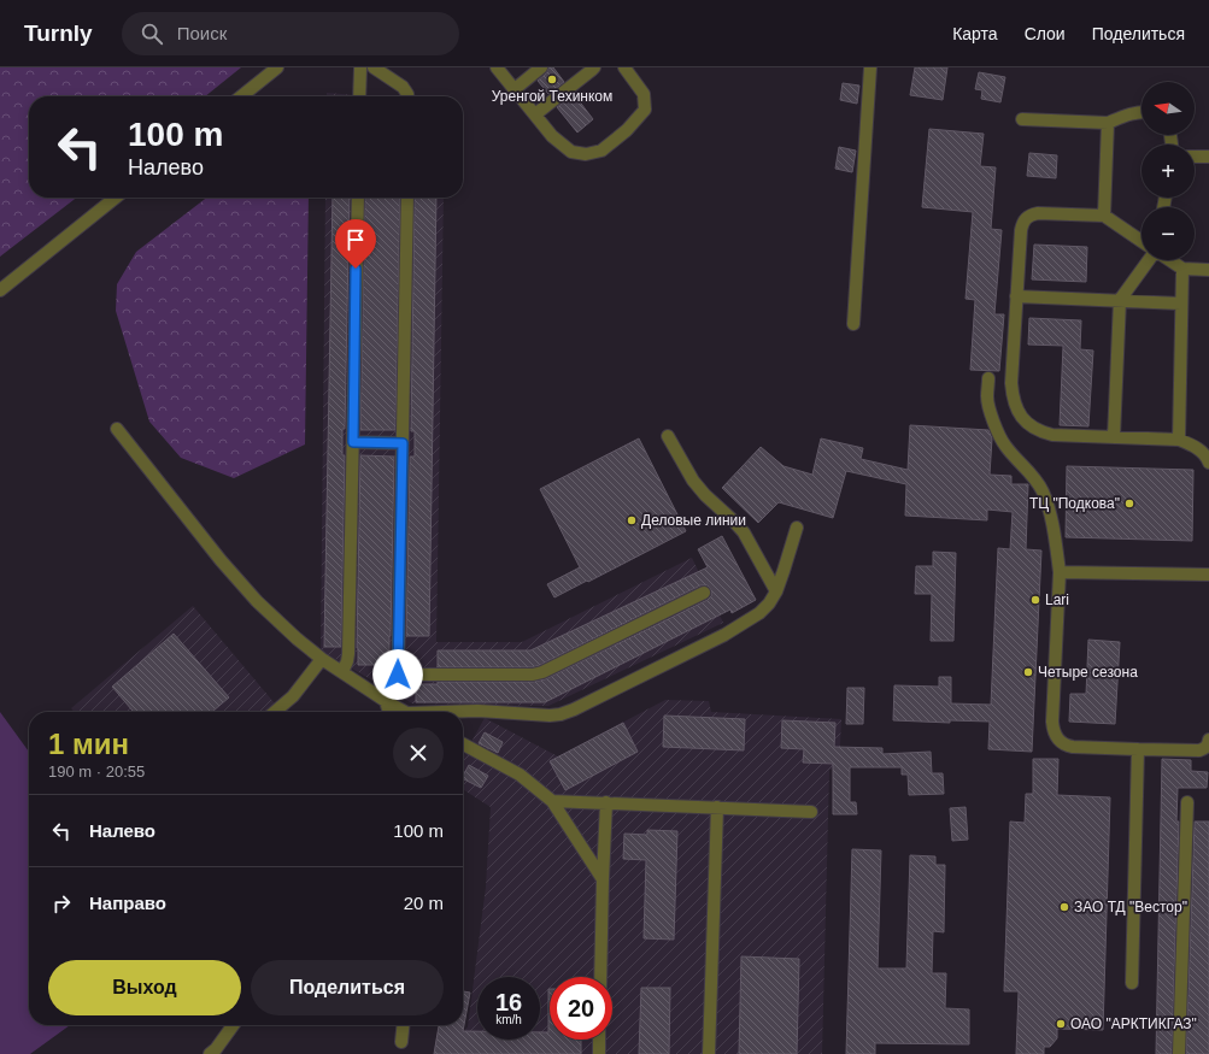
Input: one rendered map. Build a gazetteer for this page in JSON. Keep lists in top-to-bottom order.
{
  "places": [
    "Уренгой Техинком",
    "ТЦ \"Подкова\"",
    "Деловые линии",
    "Lari",
    "Четыре сезона",
    "ЗАО ТД \"Вестор\"",
    "ОАО \"АРКТИКГАЗ\""
  ],
  "north": "left",
  "page": {
    "header": "Turnly",
    "search": "Поиск",
    "nav": ["Карта", "Слои", "Поделиться"],
    "map_buttons": ["+", "−"],
    "turn": ["100 m", "Налево"],
    "heading": ["1 мин", "190 m · 20:55"],
    "list": [
      {
        "name": "Налево",
        "value": "100 m"
      },
      {
        "name": "Направо",
        "value": "20 m"
      }
    ],
    "buttons": ["Выход", "Поделиться"],
    "speed": "16 km/h",
    "limit": "20"
  }
}
